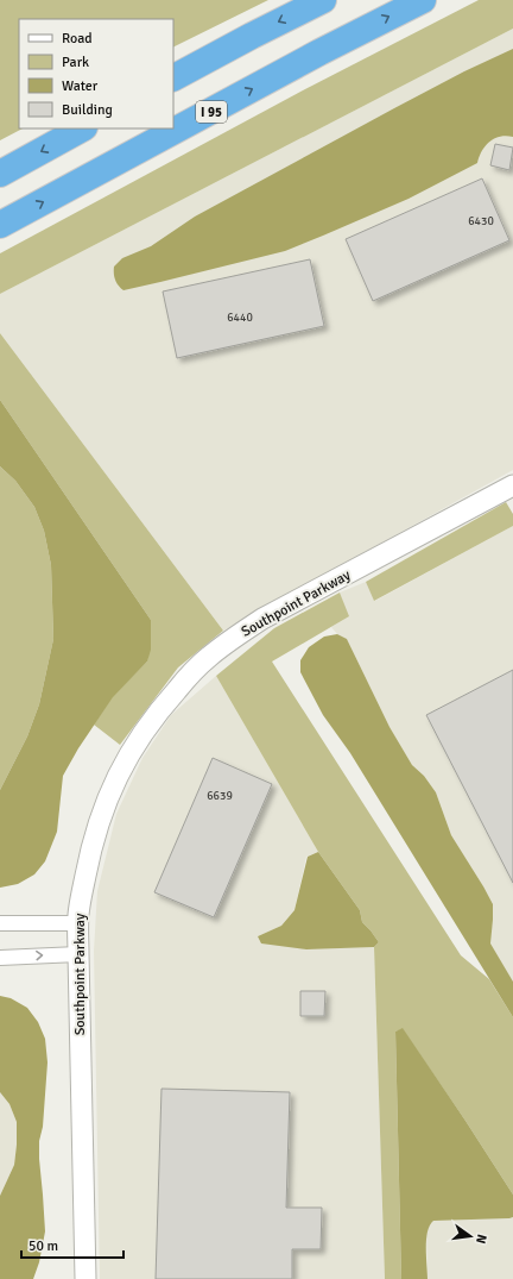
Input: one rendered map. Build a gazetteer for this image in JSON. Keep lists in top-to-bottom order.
{
  "streets": {
    "highway": ["I 95"],
    "main road": ["Southpoint Parkway"]
  },
  "house_numbers": ["6430", "6440", "6639"],
  "legend": [
    "Road",
    "Park",
    "Water",
    "Building"
  ],
  "scale_bar": "50 m",
  "north": "right"
}
